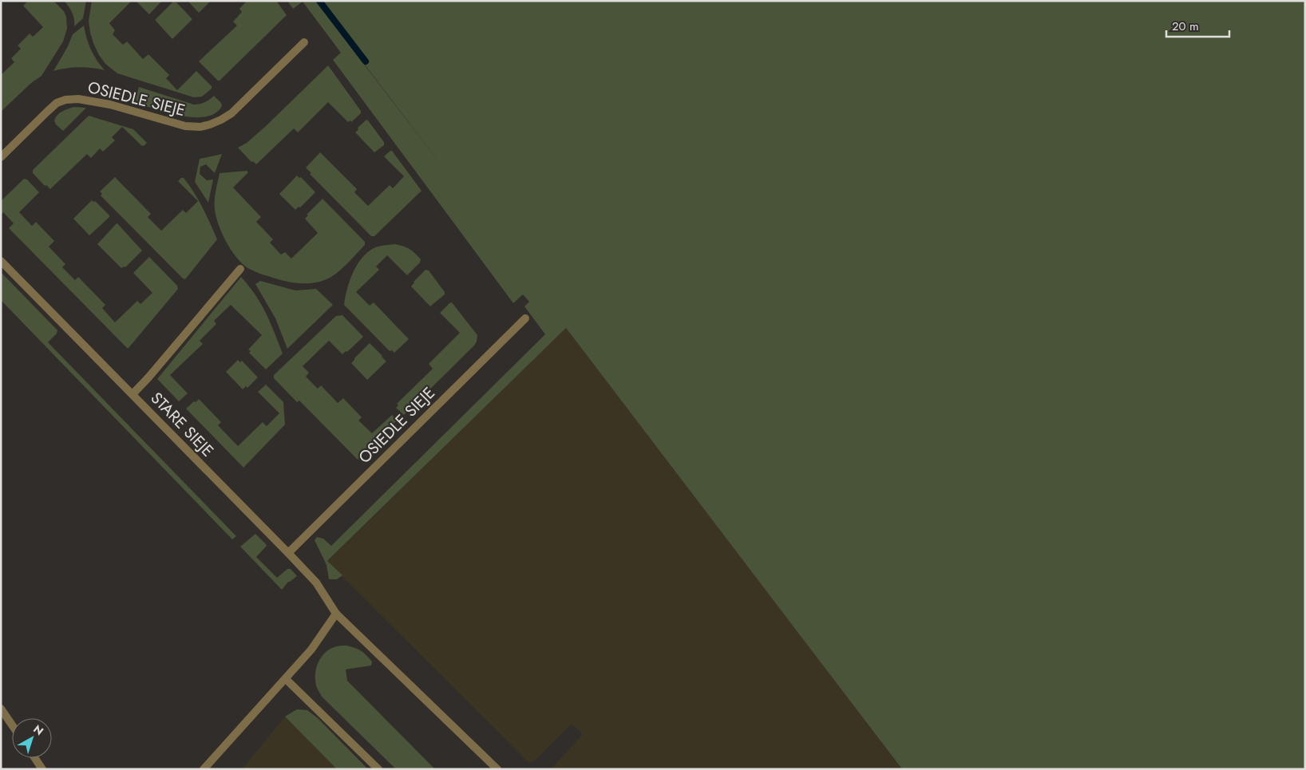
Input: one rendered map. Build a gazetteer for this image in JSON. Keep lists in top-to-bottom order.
{
  "streets": {
    "street": ["OSIEDLE SIEJE", "STARE SIEJE"]
  },
  "crossings": [
    ["OSIEDLE SIEJE", "STARE SIEJE"]
  ],
  "scale_bar": "20 m",
  "north": "top right"
}
